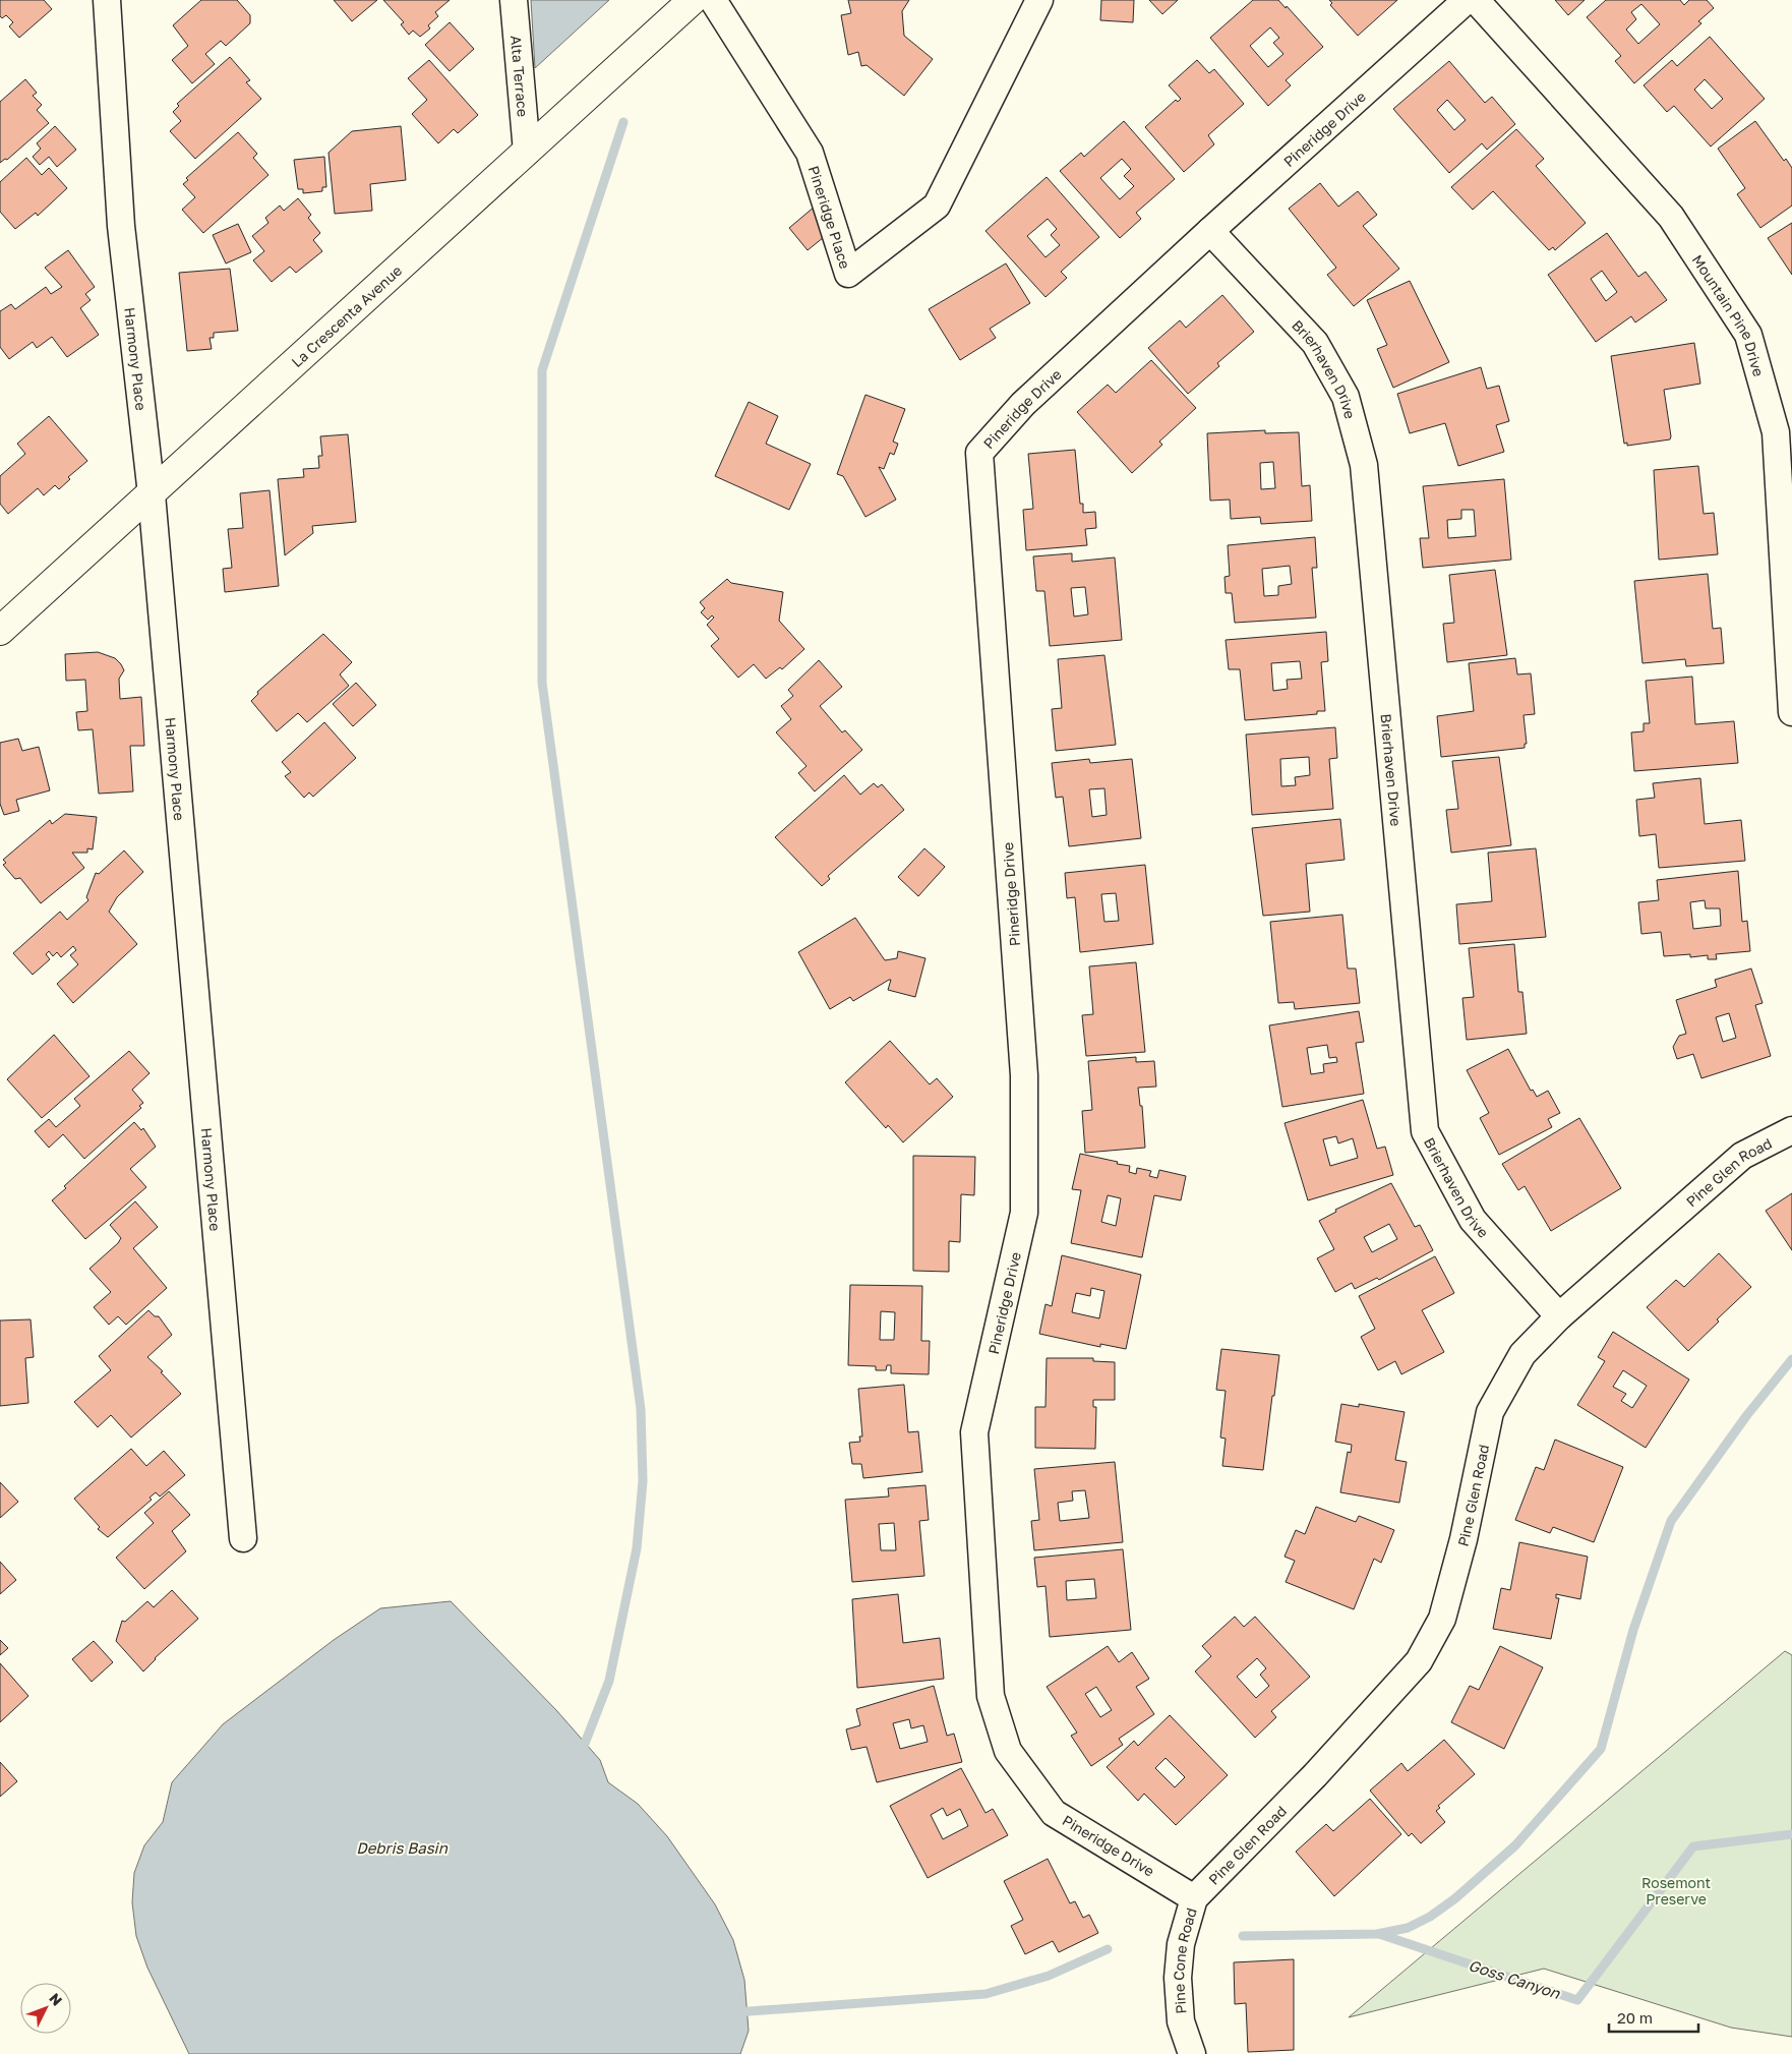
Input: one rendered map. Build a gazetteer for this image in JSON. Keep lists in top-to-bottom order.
{
  "streets": {
    "street": [
      "Alta Terrace",
      "Pineridge Drive",
      "Pineridge Place",
      "La Crescenta Avenue",
      "Mountain Pine Drive",
      "Harmony Place",
      "Brierhaven Drive",
      "Pine Glen Road",
      "Pine Cone Road"
    ]
  },
  "crossings": [
    ["Alta Terrace", "La Crescenta Avenue"],
    ["Pineridge Drive", "Brierhaven Drive"],
    ["Pineridge Drive", "Pine Glen Road"],
    ["Pineridge Drive", "Pine Cone Road"],
    ["La Crescenta Avenue", "Harmony Place"],
    ["Brierhaven Drive", "Pine Glen Road"],
    ["Pine Glen Road", "Pine Cone Road"]
  ],
  "water": ["Debris Basin", "Goss Canyon"],
  "parks": ["Rosemont Preserve"],
  "scale_bar": "20 m",
  "north": "top right"
}
